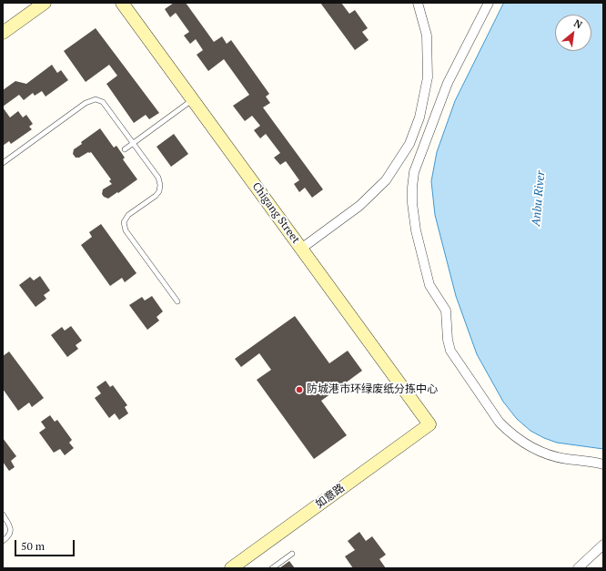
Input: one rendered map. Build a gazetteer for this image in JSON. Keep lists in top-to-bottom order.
{
  "streets": {
    "street": ["Chigang Street", "如意路"]
  },
  "crossings": [
    ["Chigang Street", "如意路"]
  ],
  "water": ["Anbu River"],
  "places": ["防城港市环绿废纸分拣中心"],
  "scale_bar": "50 m",
  "north": "top right"
}
